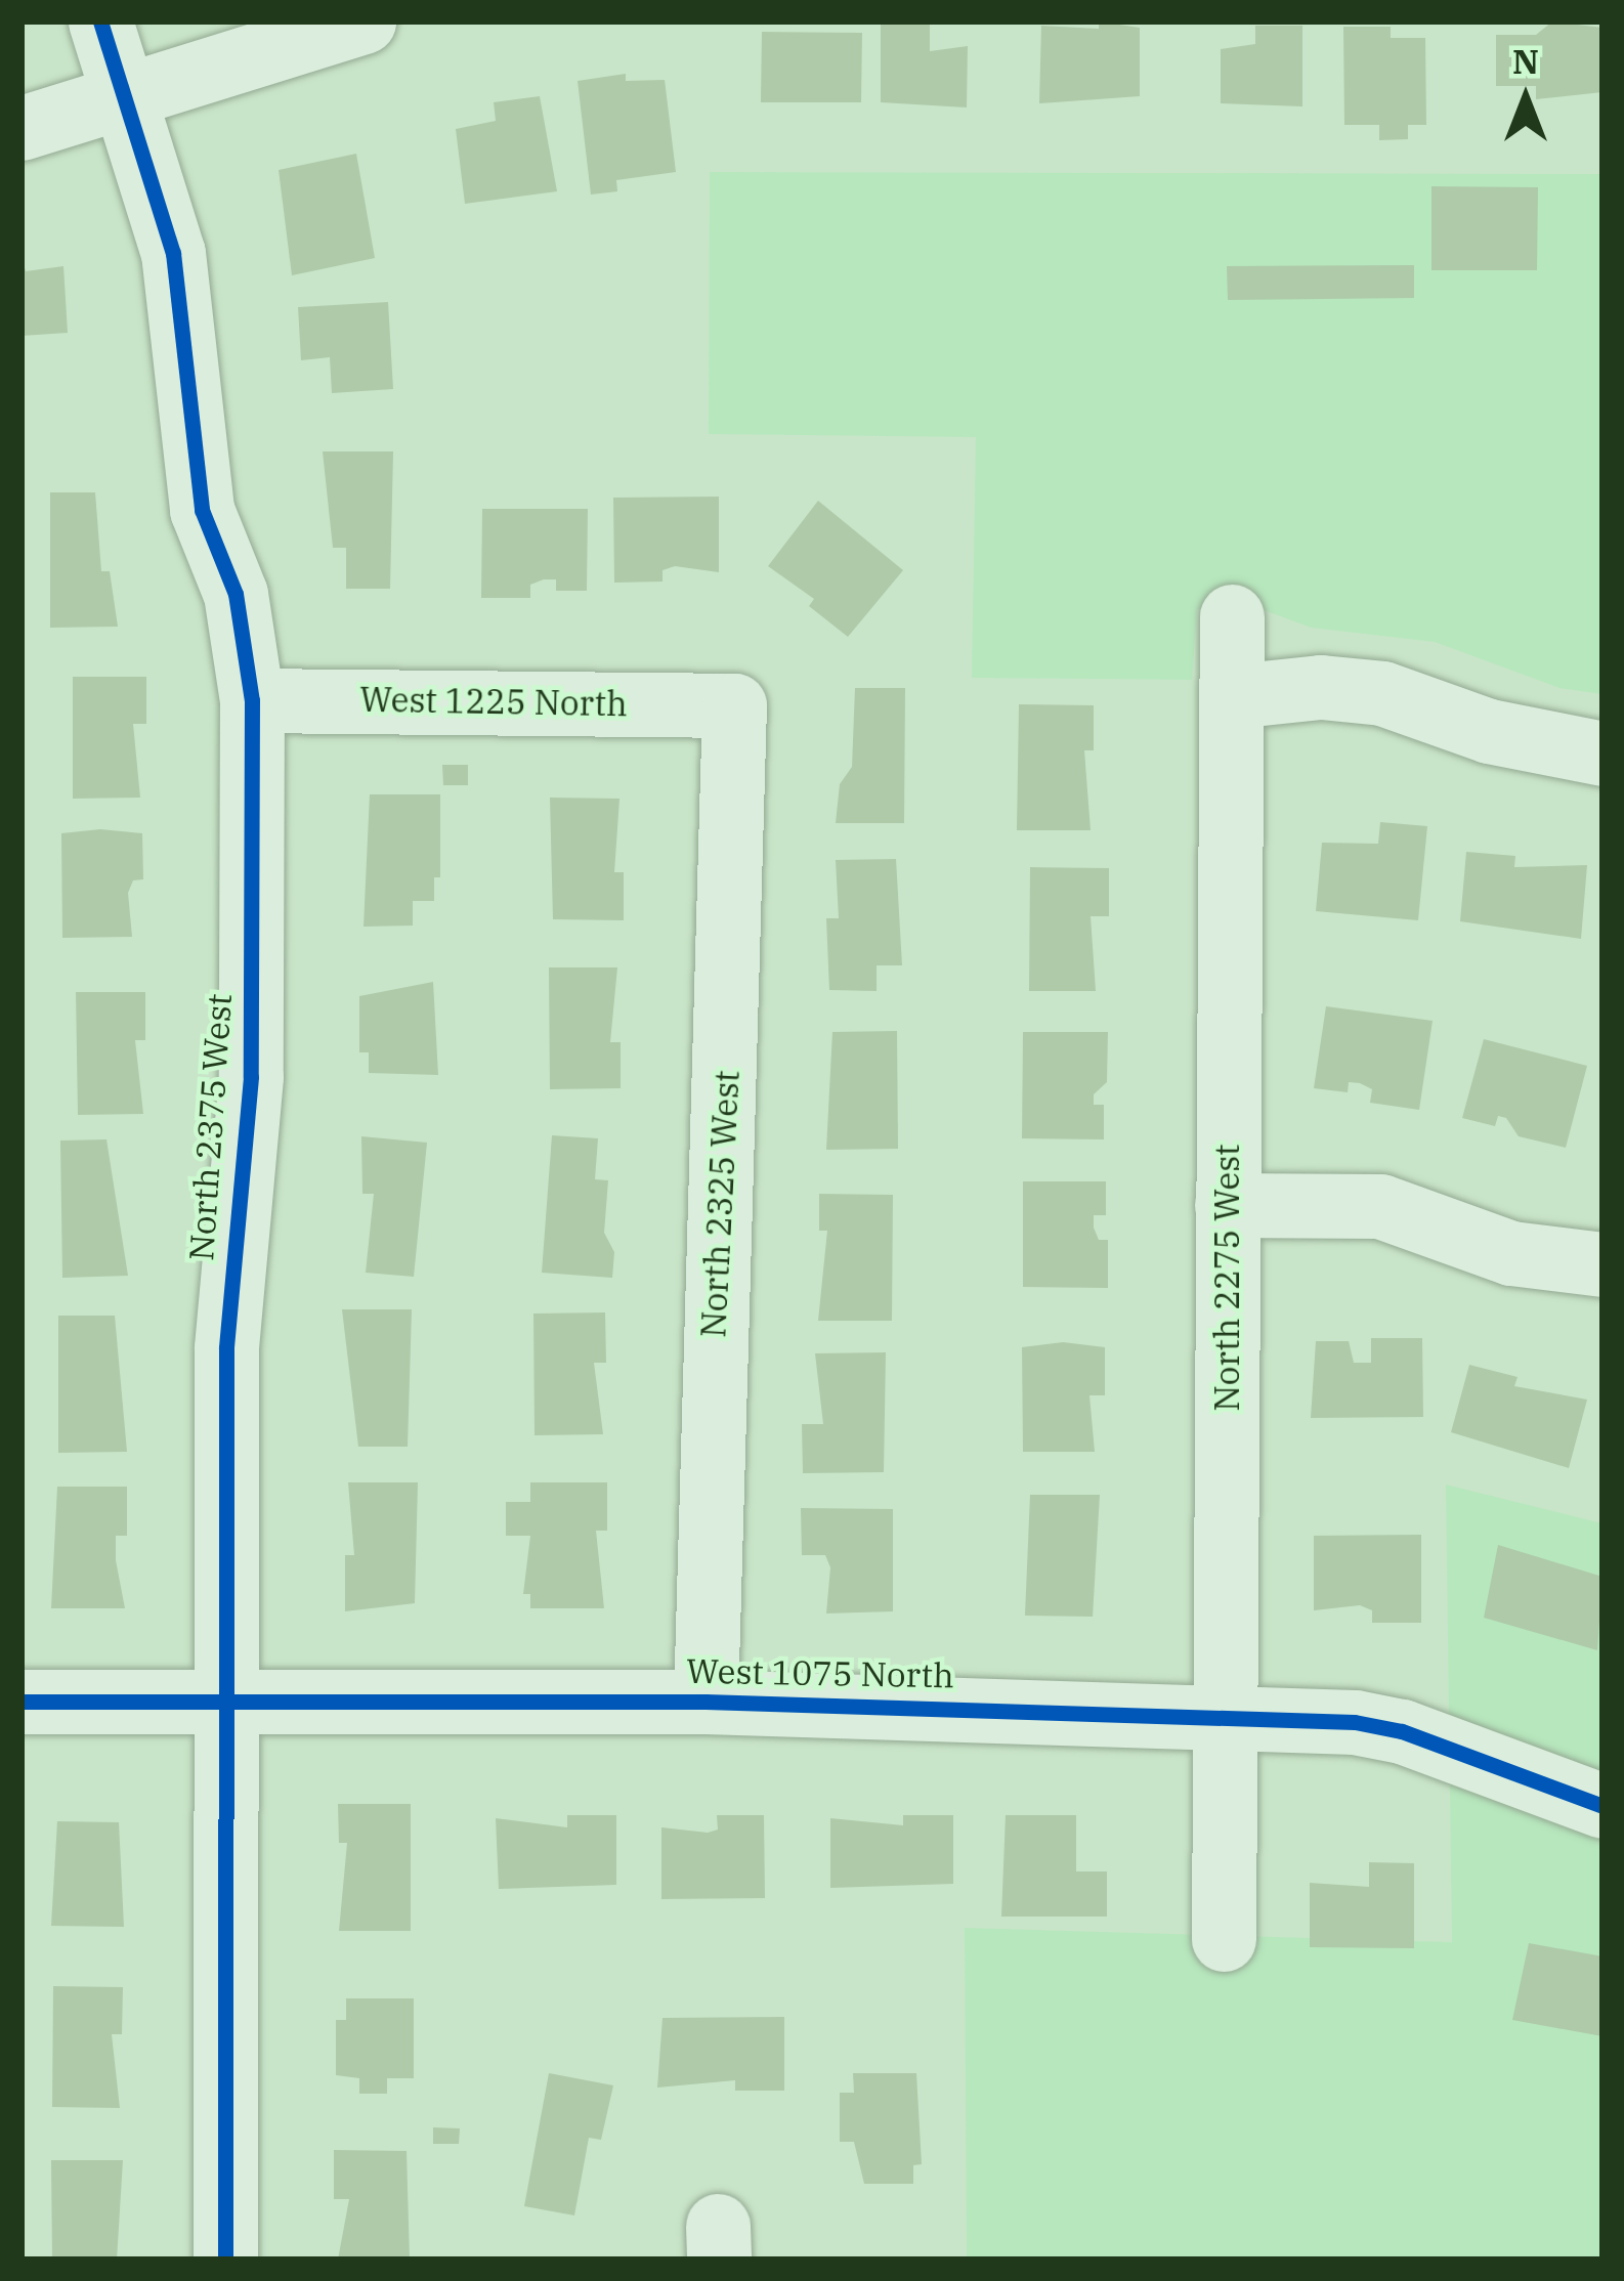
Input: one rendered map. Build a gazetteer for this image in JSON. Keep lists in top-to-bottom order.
{
  "streets": {
    "street": [
      "West 1225 North",
      "North 2375 West",
      "North 2325 West",
      "North 2275 West",
      "West 1075 North"
    ]
  },
  "crossings": [
    ["West 1225 North", "North 2375 West"],
    ["West 1225 North", "North 2325 West"],
    ["North 2375 West", "West 1075 North"],
    ["North 2325 West", "West 1075 North"],
    ["North 2275 West", "West 1075 North"]
  ],
  "north": "top"
}
